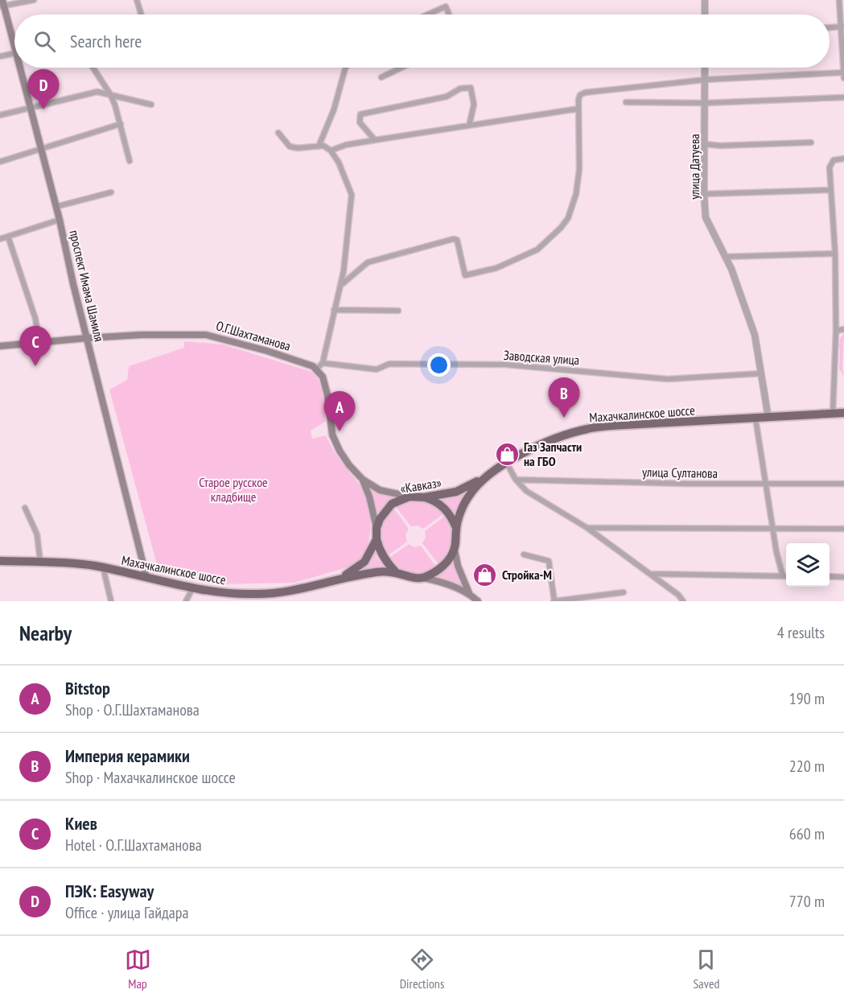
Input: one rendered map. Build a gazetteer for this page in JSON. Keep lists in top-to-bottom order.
{
  "streets": {
    "highway": ["Махачкалинское шоссе", "«Кавказ»"],
    "main road": ["проспект Имама Шамиля", "О.Г.Шахтаманова"],
    "street": ["улица Датуева", "Заводская улица", "улица Султанова"]
  },
  "crossings": [
    ["улица Датуева", "Заводская улица"],
    ["улица Датуева", "Махачкалинское шоссе"],
    ["проспект Имама Шамиля", "О.Г.Шахтаманова"],
    ["проспект Имама Шамиля", "Махачкалинское шоссе"],
    ["О.Г.Шахтаманова", "Заводская улица"],
    ["Махачкалинское шоссе", "«Кавказ»"]
  ],
  "parks": ["Старое русское кладбище"],
  "places": {
    "shop": ["Газ Запчасти на ГБО", "Стройка-М"]
  },
  "page": {
    "search": "Search here",
    "pins": [
      "D",
      "C",
      "B",
      "A"
    ],
    "heading": ["Nearby", "4 results"],
    "list": [
      {
        "mark": "A",
        "name": "Bitstop",
        "note": "Shop · О.Г.Шахтаманова",
        "value": "190 m"
      },
      {
        "mark": "B",
        "name": "Империя керамики",
        "note": "Shop · Махачкалинское шоссе",
        "value": "220 m"
      },
      {
        "mark": "C",
        "name": "Киев",
        "note": "Hotel · О.Г.Шахтаманова",
        "value": "660 m"
      },
      {
        "mark": "D",
        "name": "ПЭК: Easyway",
        "note": "Office · улица Гайдара",
        "value": "770 m"
      }
    ],
    "nav": ["Map", "Directions", "Saved"]
  }
}
